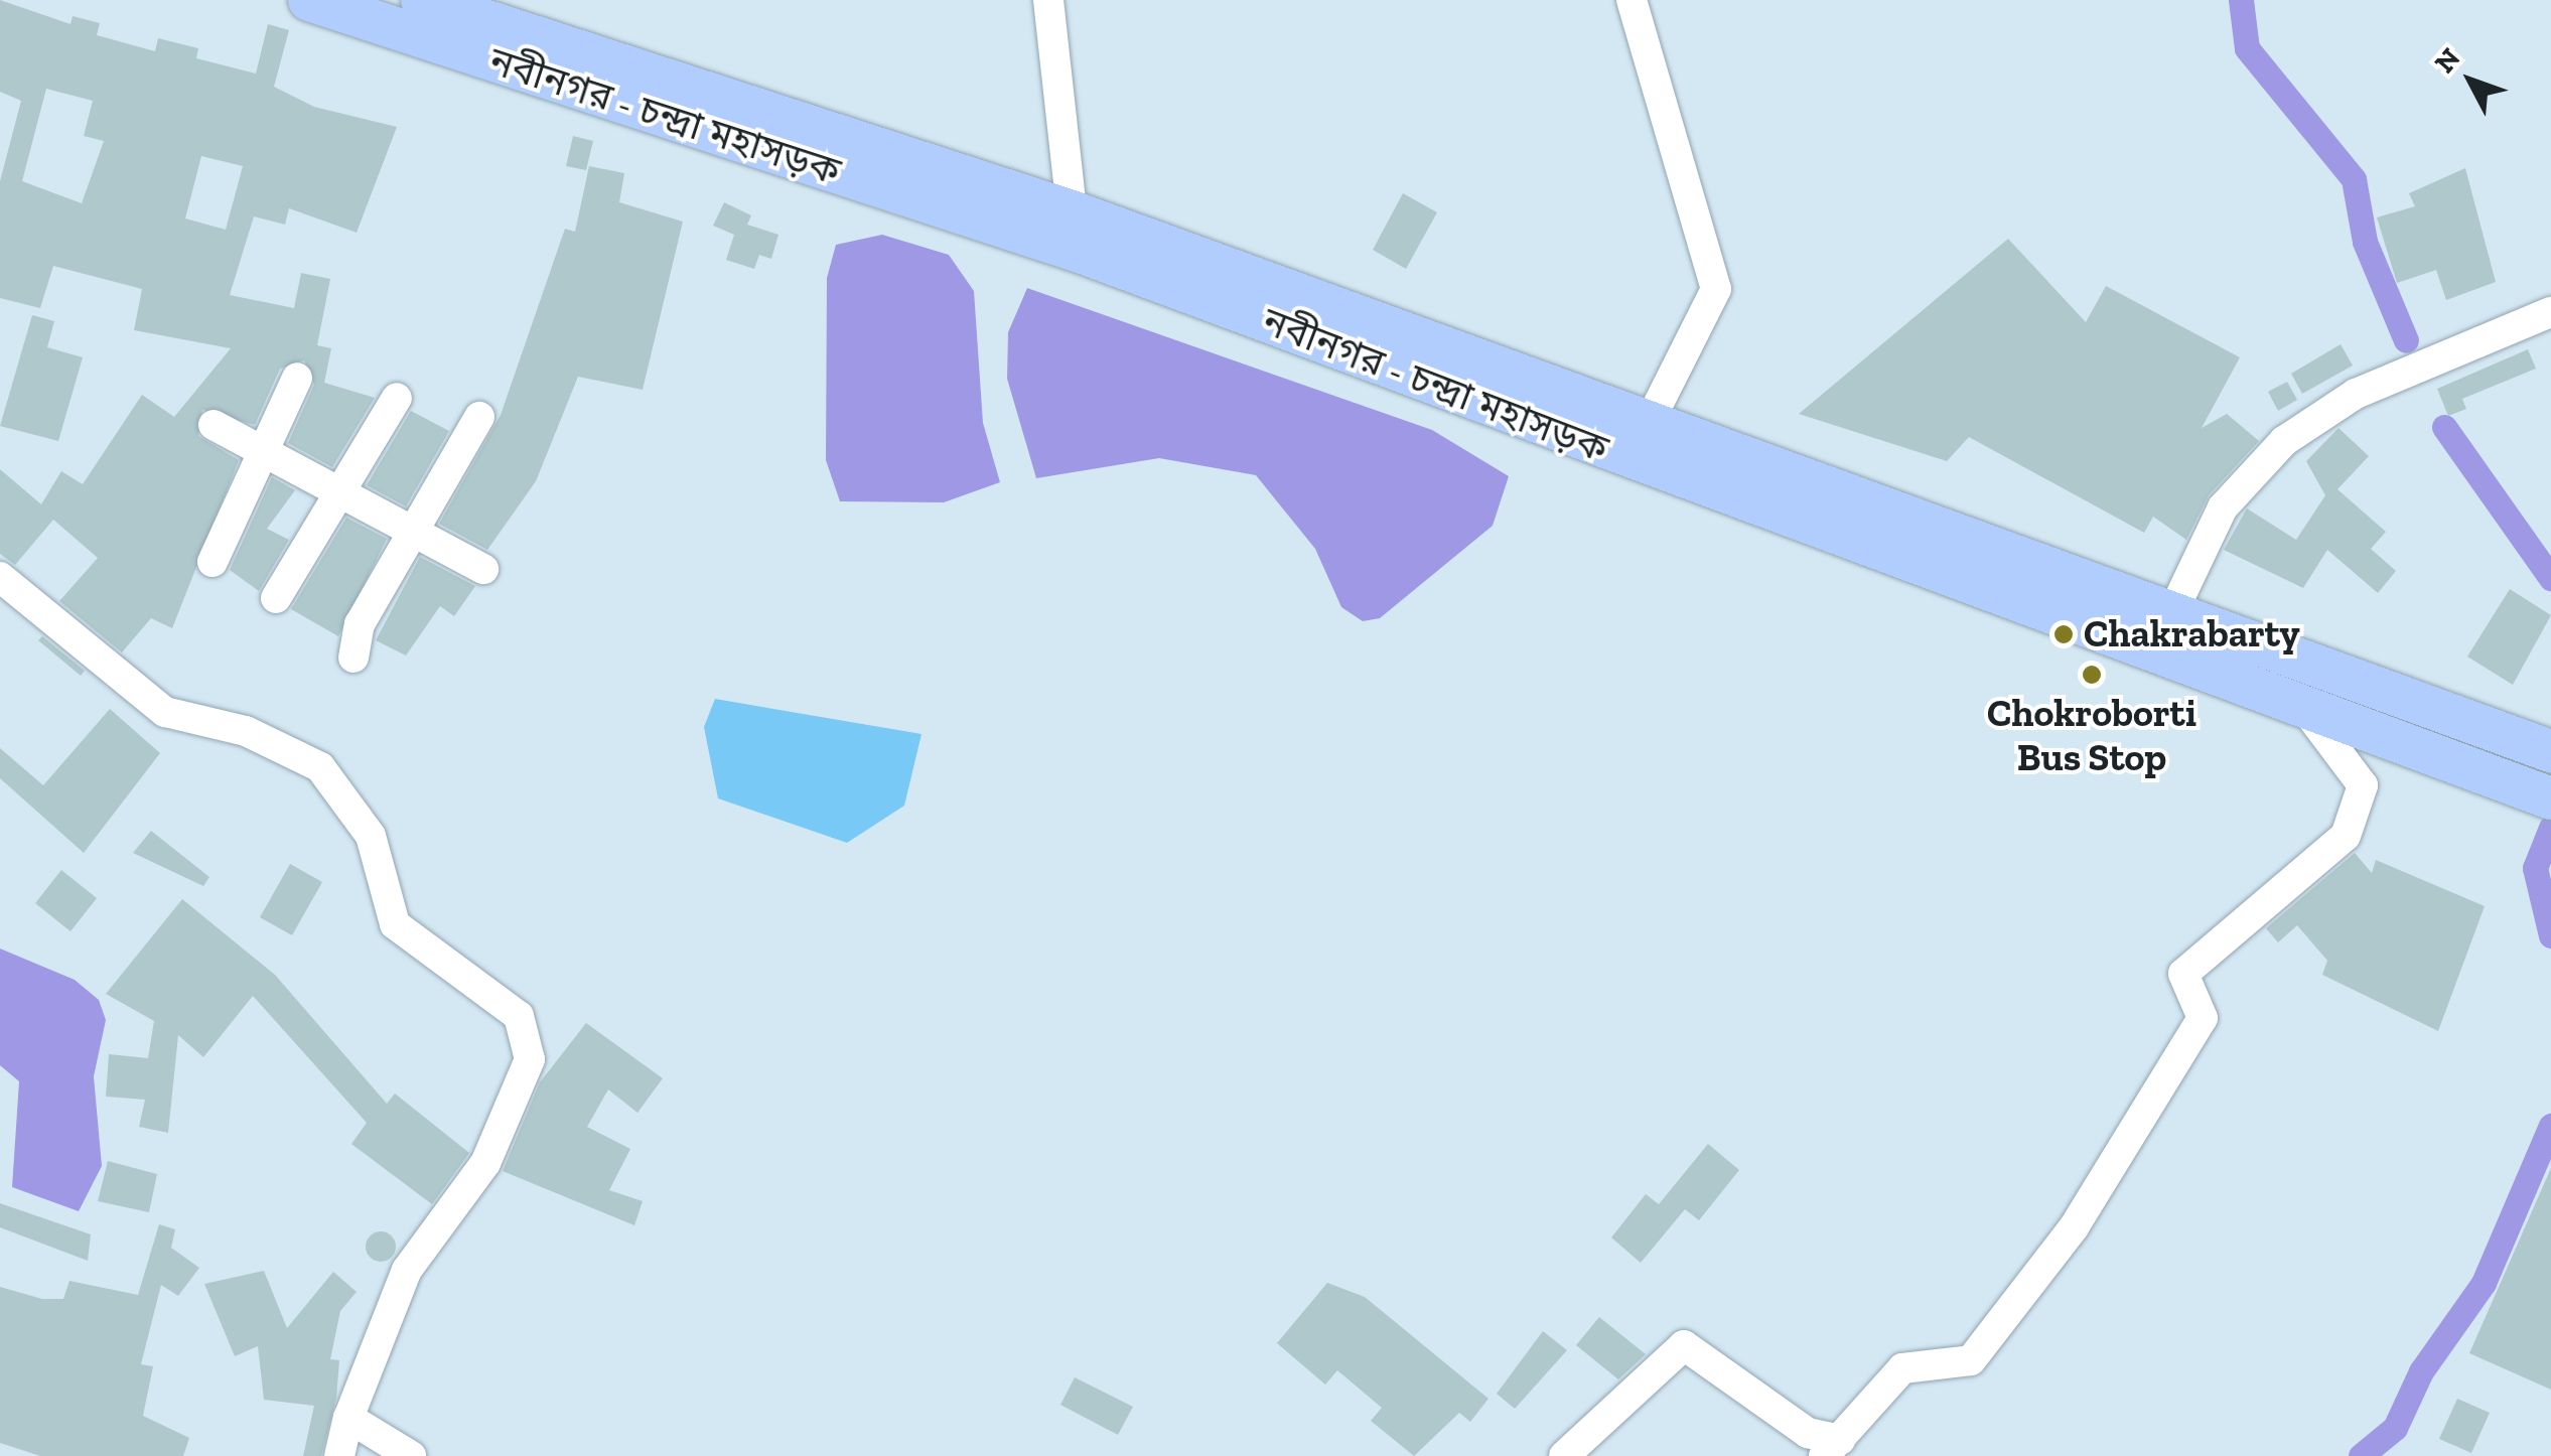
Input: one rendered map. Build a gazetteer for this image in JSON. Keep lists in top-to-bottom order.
{
  "streets": {
    "highway": ["নবীনগর - চন্দ্রা মহাসড়ক"]
  },
  "places": ["Chakrabarty", "Chokroborti Bus Stop"],
  "north": "top left"
}
